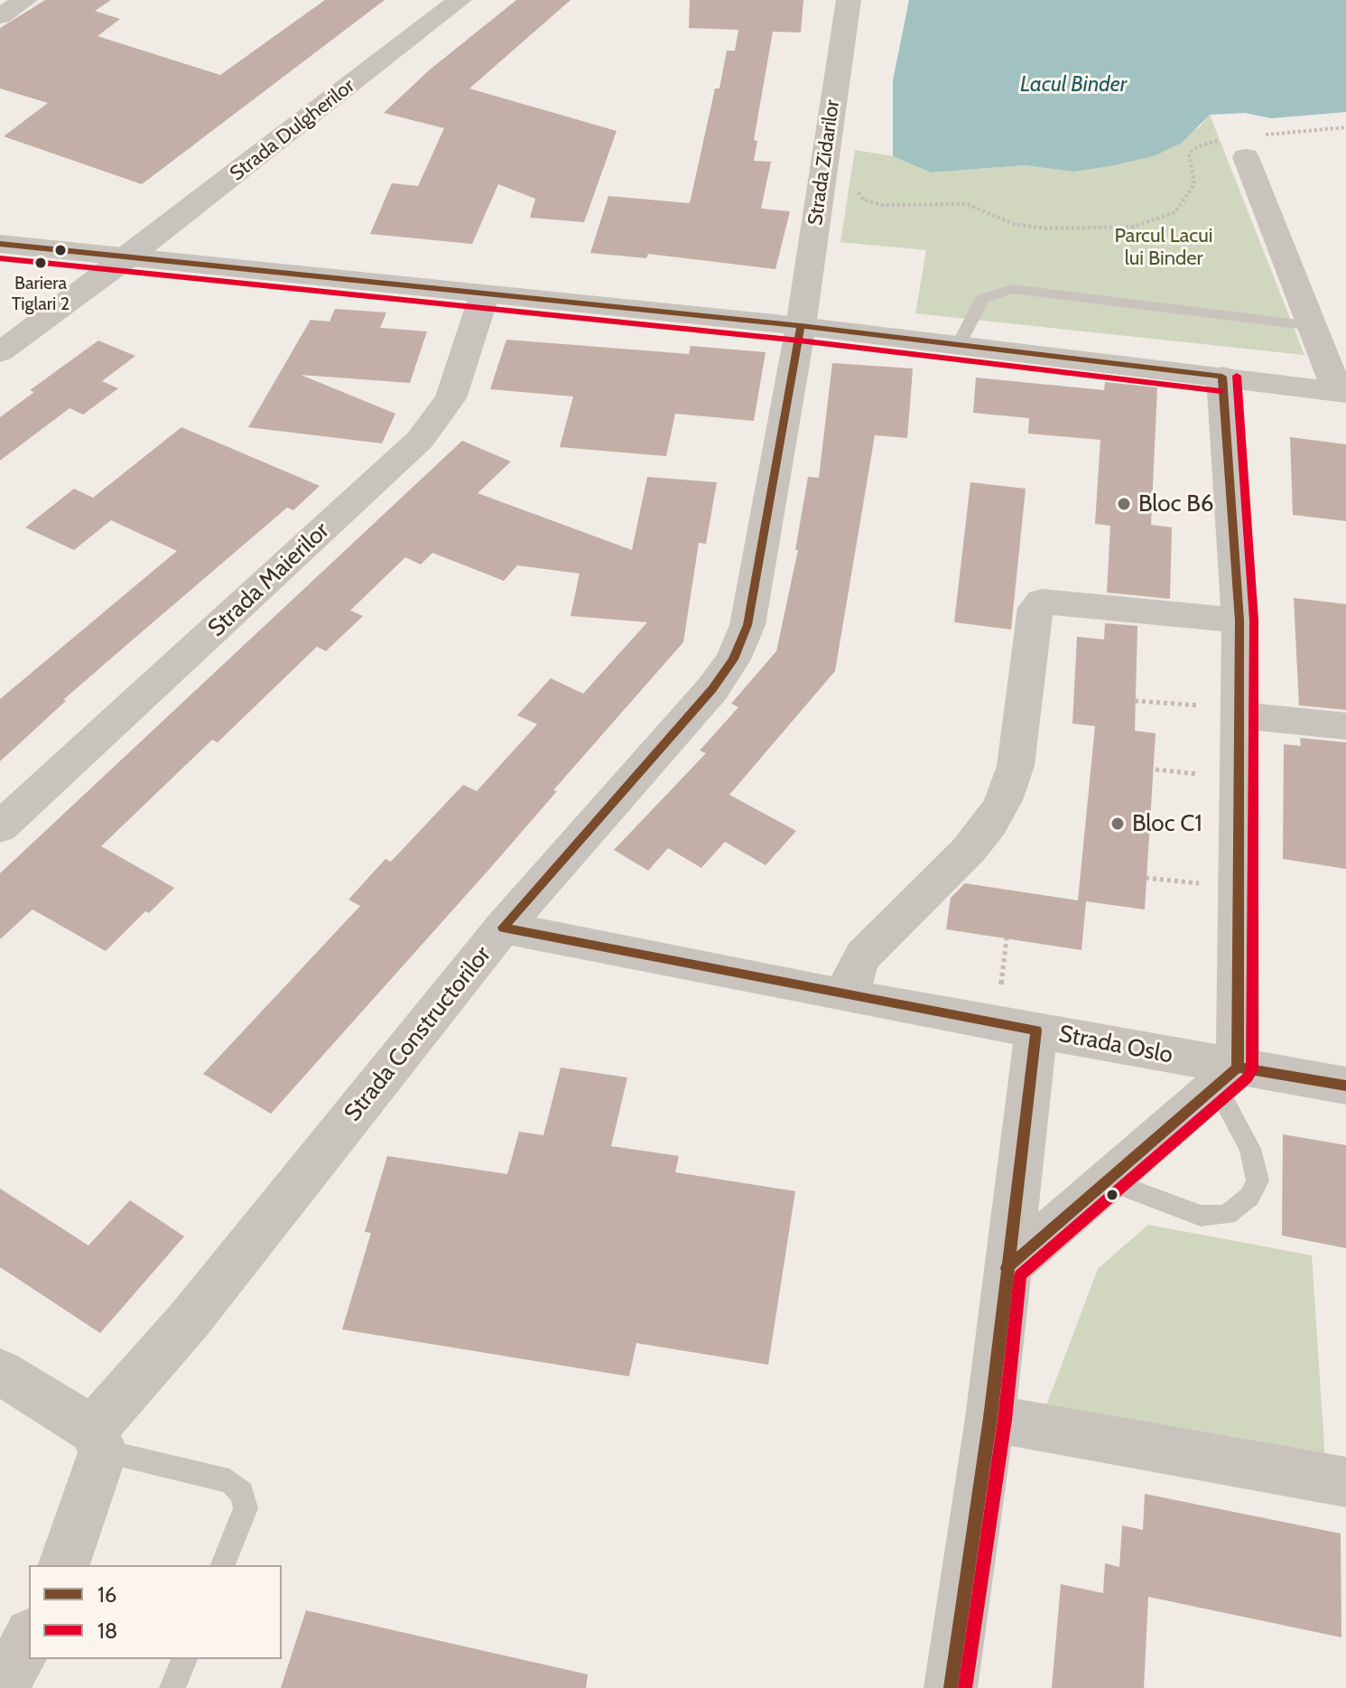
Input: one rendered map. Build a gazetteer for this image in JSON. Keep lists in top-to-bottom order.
{
  "streets": {
    "street": [
      "Strada Dulgherilor",
      "Strada Zidarilor",
      "Strada Maierilor",
      "Strada Constructorilor",
      "Strada Oslo"
    ]
  },
  "crossings": [
    ["Strada Zidarilor", "Strada Constructorilor"],
    ["Strada Constructorilor", "Strada Oslo"]
  ],
  "water": ["Lacul Binder"],
  "parks": ["Parcul Lacui lui Binder"],
  "places": ["Bariera Tiglari 2", "Bloc B6", "Bloc C1"],
  "lines": ["transit line 16", "transit line 18"],
  "legend": ["16", "18"]
}
